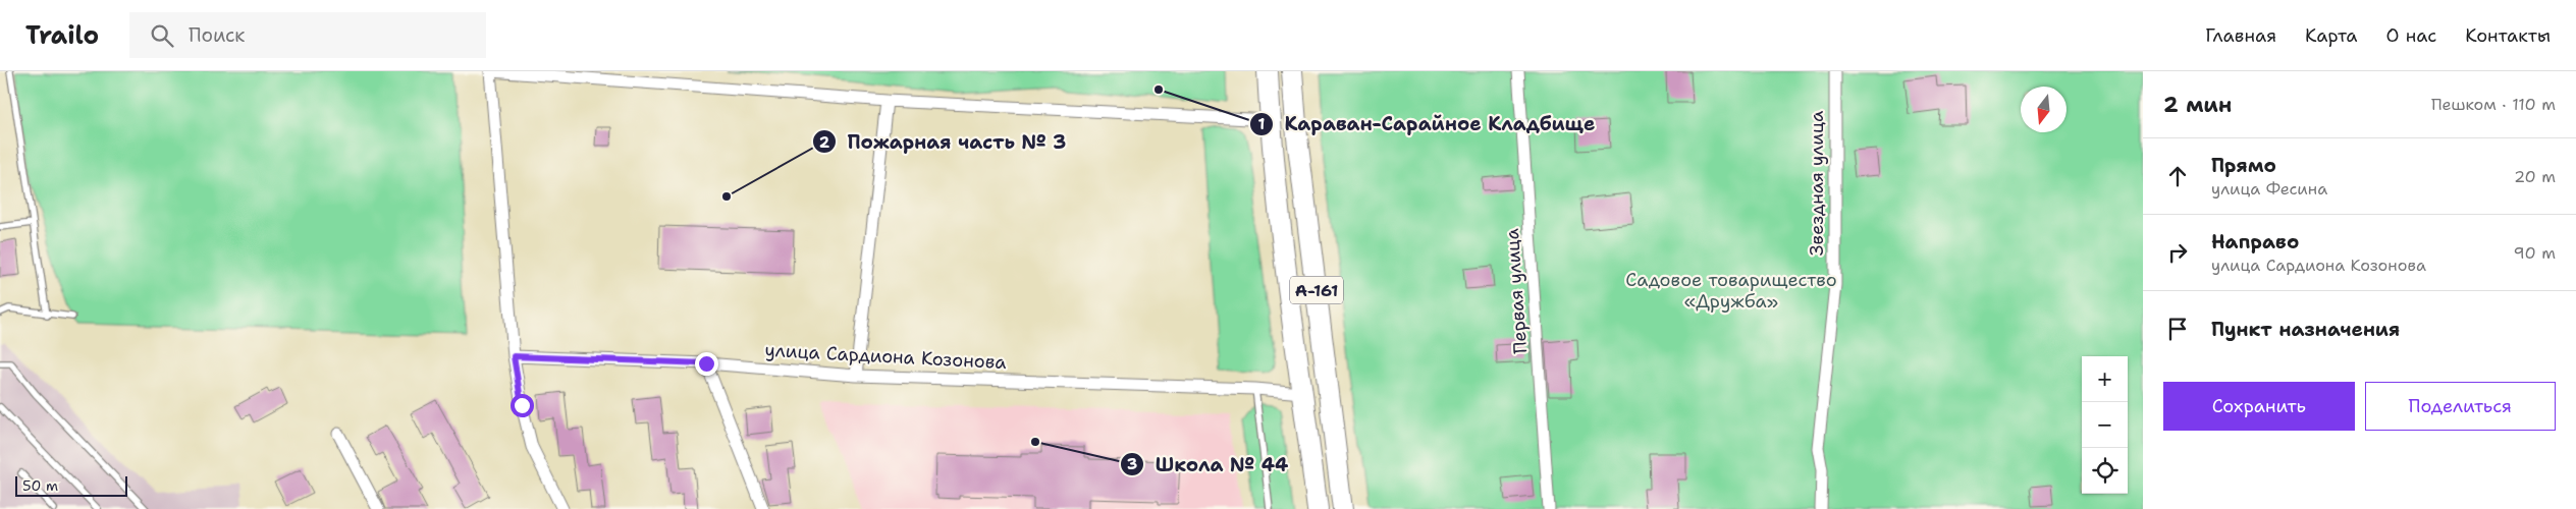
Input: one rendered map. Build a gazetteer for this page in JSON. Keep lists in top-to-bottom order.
{
  "streets": {
    "highway": ["А-161"],
    "street": ["Звездная улица", "Первая улица", "улица Сардиона Козонова"]
  },
  "crossings": [
    ["А-161", "улица Сардиона Козонова"]
  ],
  "parks": ["Садовое товарищество «Дружба»"],
  "places": ["Караван-Сарайное Кладбище", "Пожарная часть № 3", "Школа № 44"],
  "scale_bar": "50 m",
  "north": "bottom",
  "page": {
    "header": "Trailo",
    "search": "Поиск",
    "nav": [
      "Главная",
      "Карта",
      "О нас",
      "Контакты"
    ],
    "heading": ["2 мин", "Пешком · 110 m"],
    "list": [
      ["Прямо", "улица Фесина", "20 m"],
      ["Направо", "улица Сардиона Козонова", "90 m"],
      "Пункт назначения"
    ],
    "map_buttons": ["+", "−"],
    "buttons": ["Сохранить", "Поделиться"],
    "scale": "50 m"
  }
}
